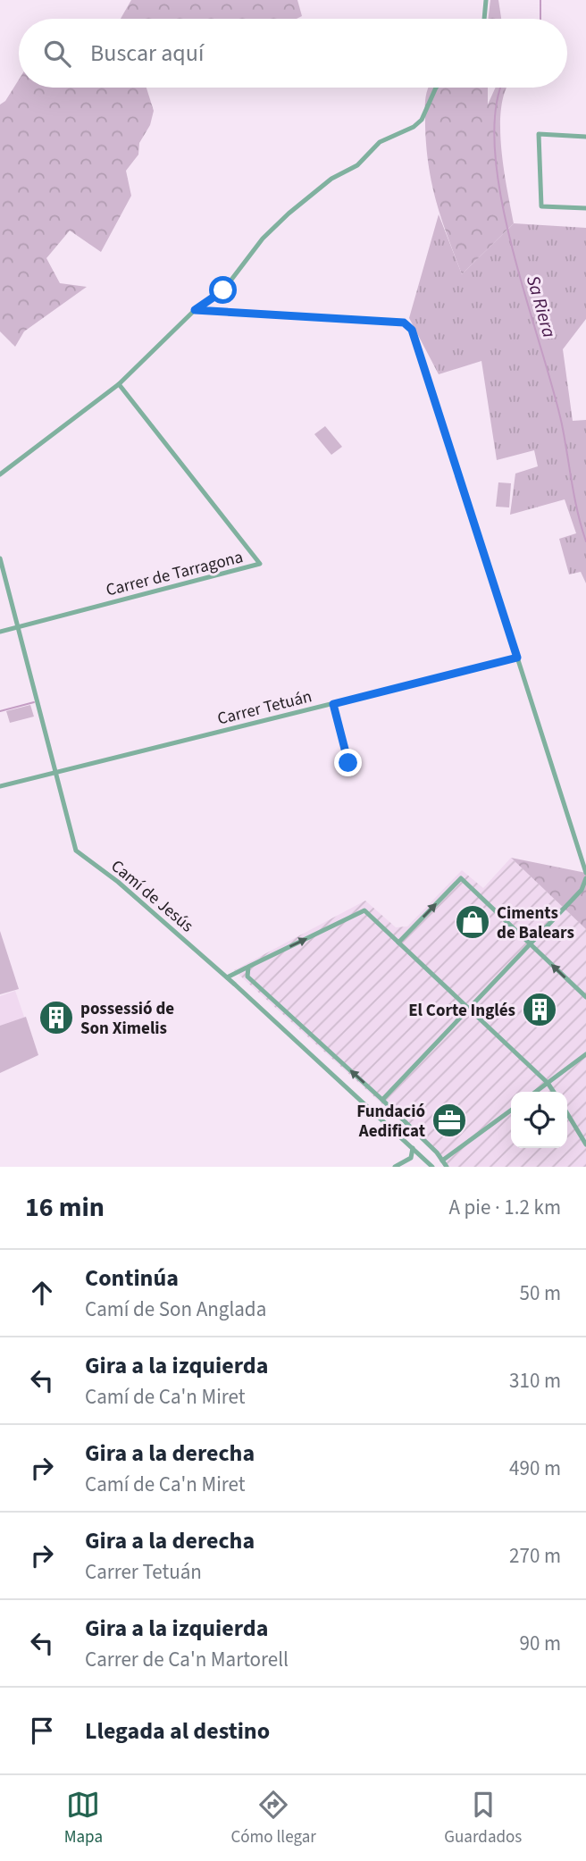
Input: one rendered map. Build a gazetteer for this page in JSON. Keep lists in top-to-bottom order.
{
  "streets": {
    "street": ["Carrer de Tarragona", "Carrer Tetuán", "Camí de Jesús"]
  },
  "crossings": [
    ["Carrer de Tarragona", "Camí de Jesús"],
    ["Carrer Tetuán", "Camí de Jesús"]
  ],
  "water": ["Sa Riera"],
  "places": {
    "shop": ["Ciments de Balears"],
    "building": ["El Corte Inglés", "possessió de Son Ximelis"],
    "office": ["Fundació Aedificat"]
  },
  "page": {
    "search": "Buscar aquí",
    "heading": ["16 min", "A pie · 1.2 km"],
    "list": [
      ["Continúa", "Camí de Son Anglada", "50 m"],
      ["Gira a la izquierda", "Camí de Ca'n Miret", "310 m"],
      ["Gira a la derecha", "Camí de Ca'n Miret", "490 m"],
      ["Gira a la derecha", "Carrer Tetuán", "270 m"],
      ["Gira a la izquierda", "Carrer de Ca'n Martorell", "90 m"],
      "Llegada al destino"
    ],
    "nav": ["Mapa", "Cómo llegar", "Guardados"]
  }
}
